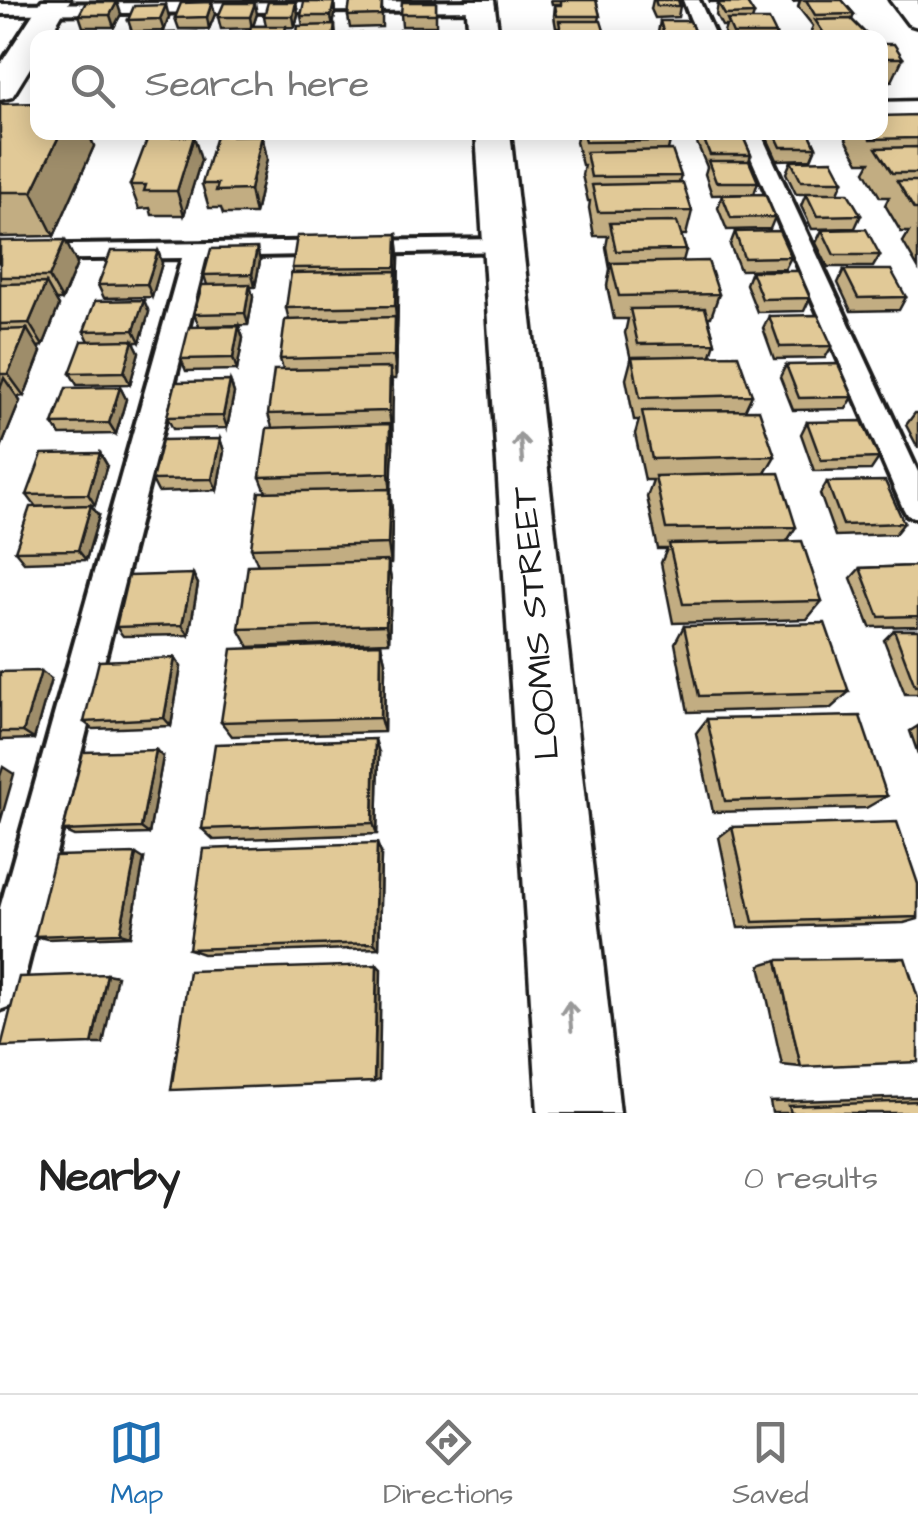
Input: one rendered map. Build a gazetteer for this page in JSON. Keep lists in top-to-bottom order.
{
  "streets": {
    "street": ["LOOMIS STREET"]
  },
  "one_way": ["LOOMIS STREET"],
  "page": {
    "search": "Search here",
    "heading": ["Nearby", "0 results"],
    "nav": ["Map", "Directions", "Saved"]
  }
}
